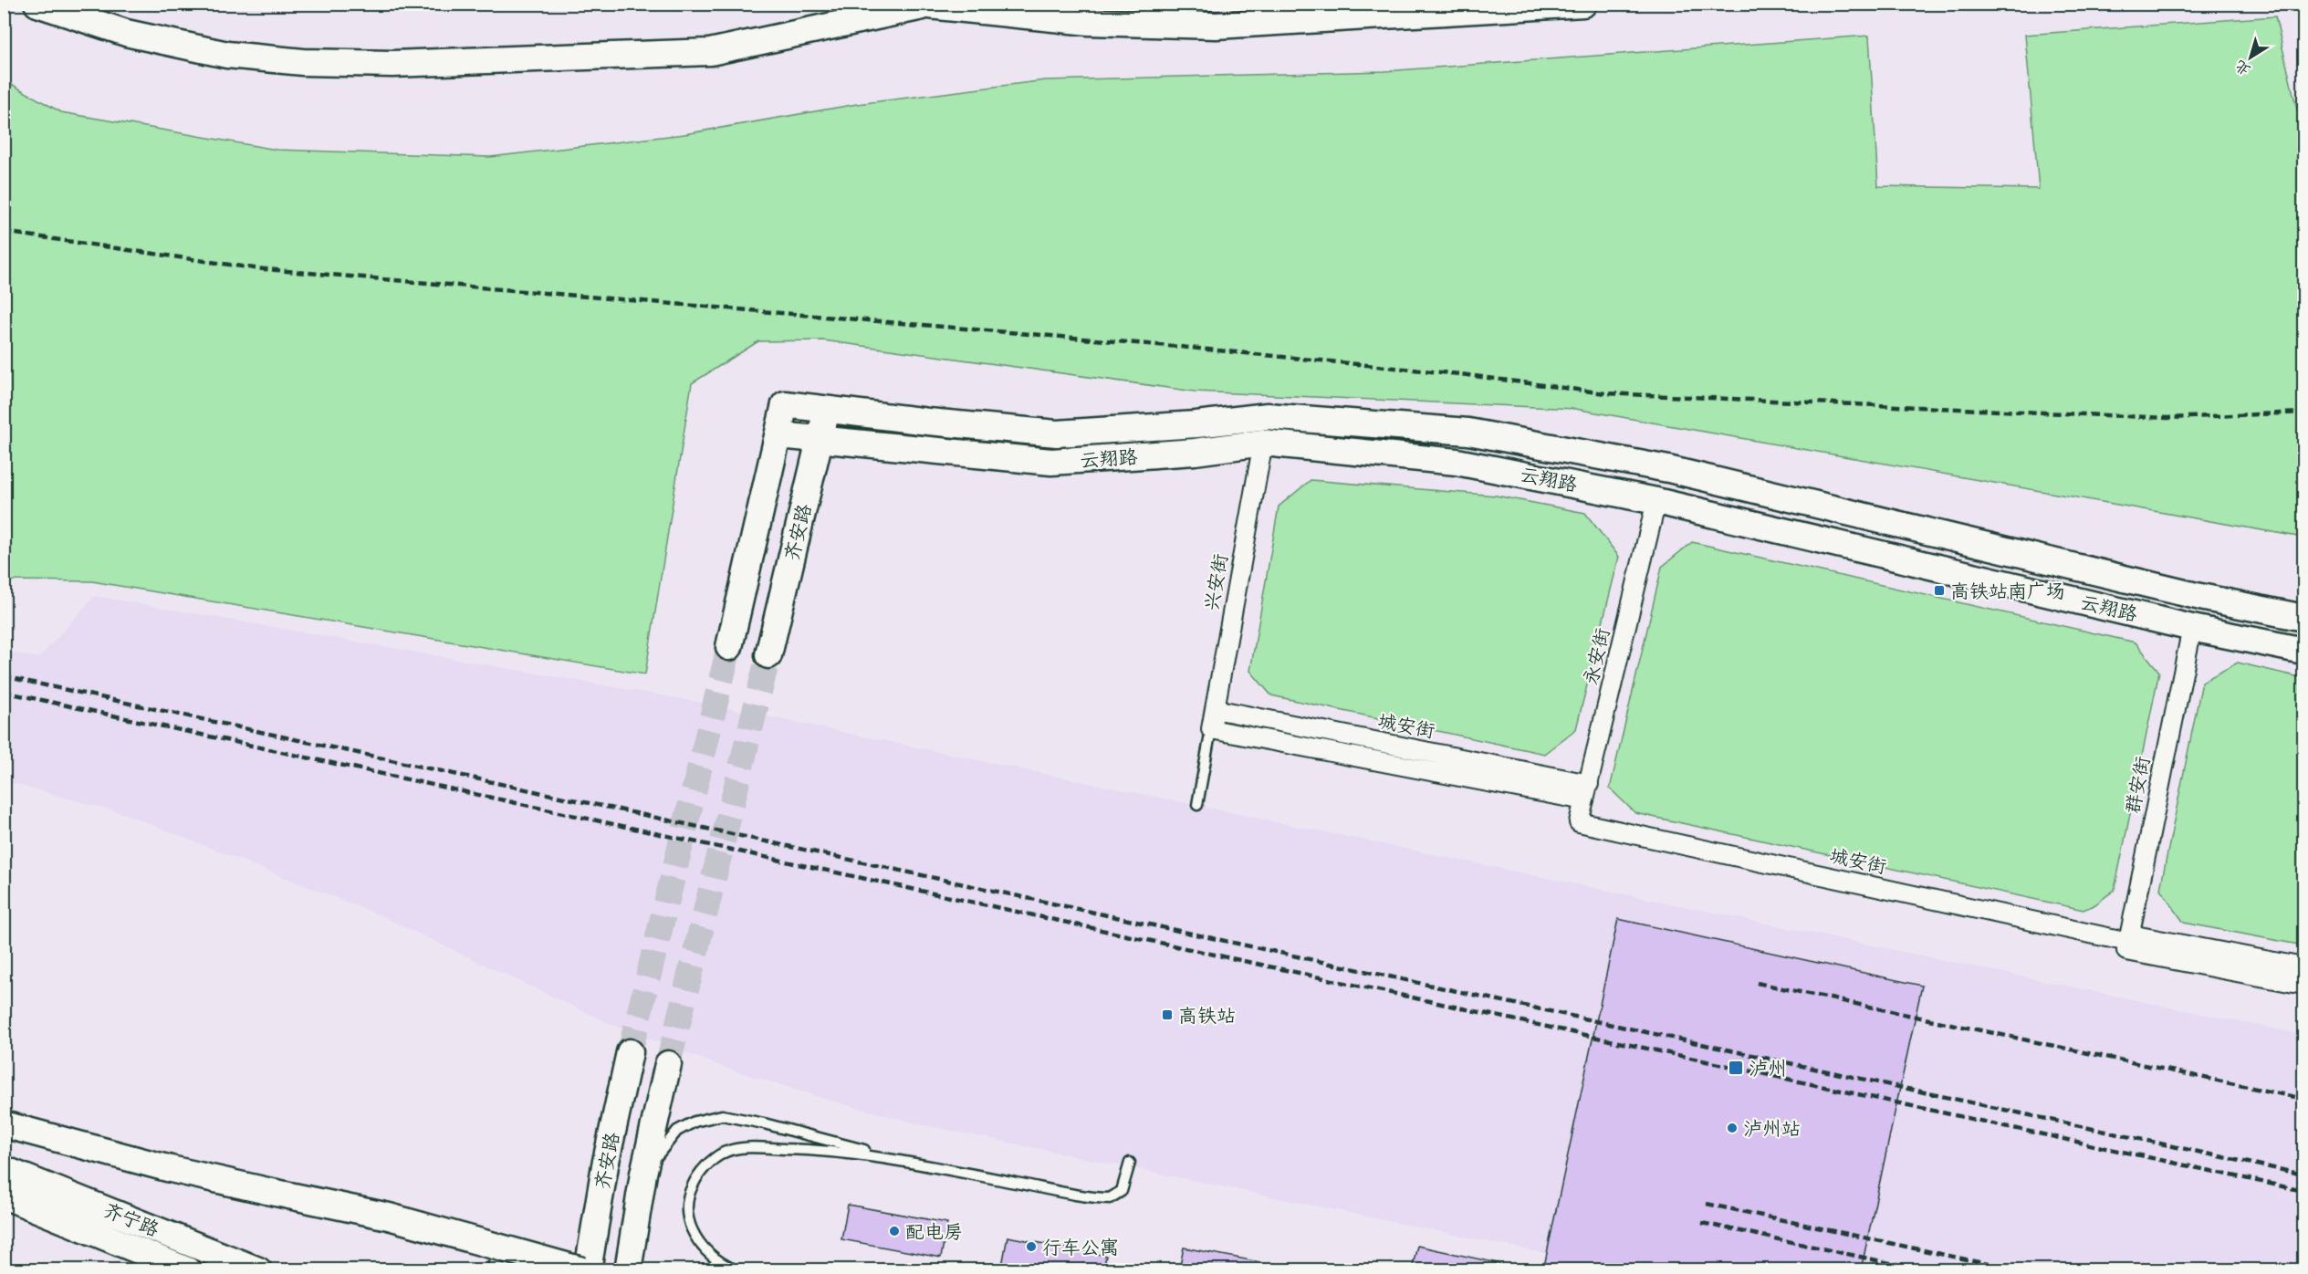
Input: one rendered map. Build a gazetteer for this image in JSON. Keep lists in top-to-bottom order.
{
  "streets": {
    "street": [
      "云翔路",
      "齐安路",
      "兴安街",
      "永安街",
      "城安街",
      "群安街",
      "齐宁路"
    ]
  },
  "crossings": [
    ["云翔路", "齐安路"],
    ["云翔路", "兴安街"],
    ["云翔路", "永安街"],
    ["云翔路", "群安街"],
    ["兴安街", "城安街"],
    ["永安街", "城安街"],
    ["城安街", "群安街"]
  ],
  "places": {
    "transit": ["高铁站南广场", "高铁站", "泸州"],
    "other": ["泸州站", "配电房", "行车公寓"]
  },
  "north": "bottom left"
}
